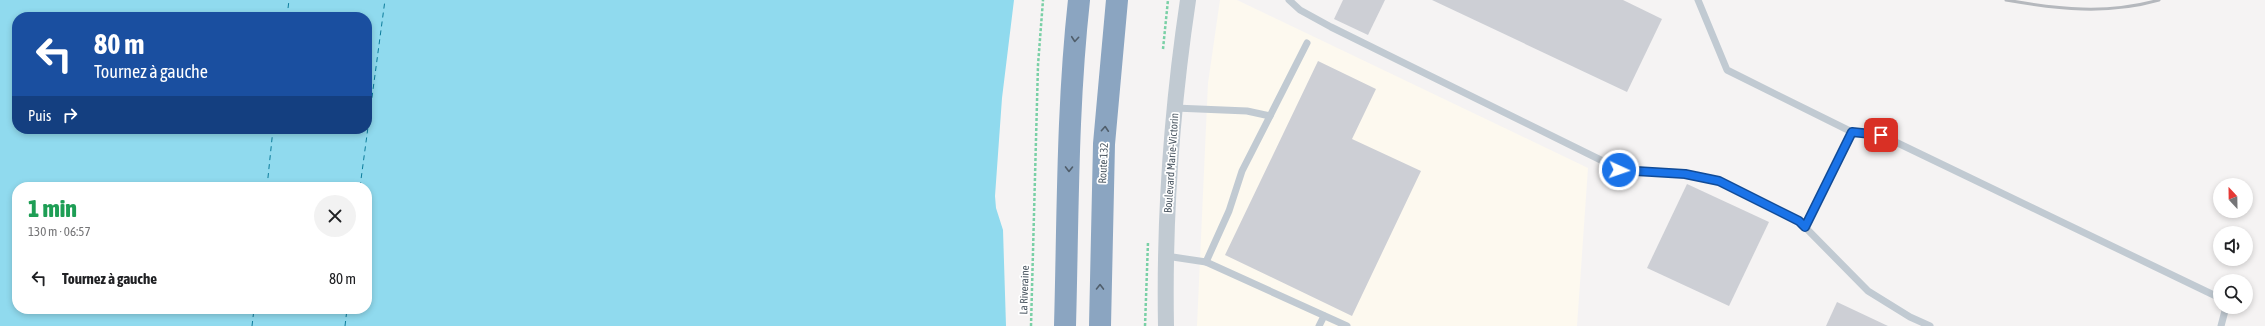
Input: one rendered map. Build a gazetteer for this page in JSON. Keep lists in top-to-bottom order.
{
  "streets": {
    "highway": ["Route 132"],
    "street": ["Boulevard Marie-Victorin"],
    "path": ["La Riveraine"]
  },
  "north": "top",
  "page": {
    "turn": ["80 m", "Tournez à gauche"],
    "then": "Puis",
    "heading": ["1 min", "130 m · 06:57"],
    "list": [
      {
        "name": "Tournez à gauche",
        "value": "80 m"
      }
    ]
  }
}
